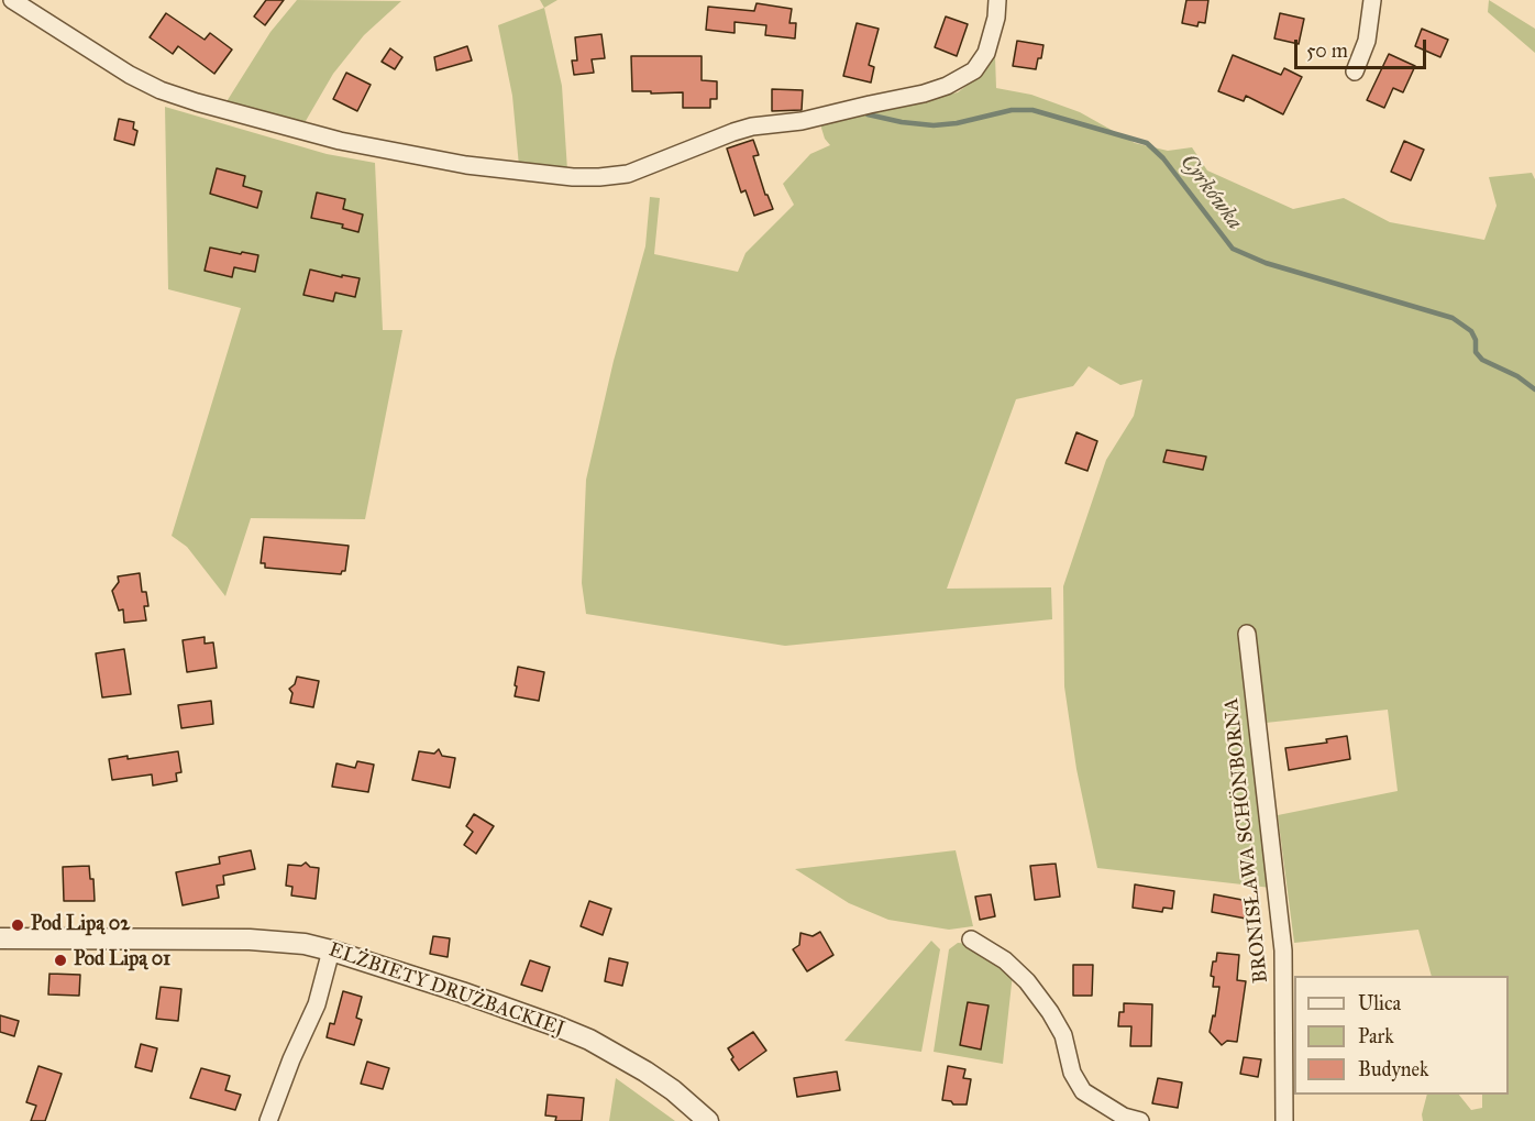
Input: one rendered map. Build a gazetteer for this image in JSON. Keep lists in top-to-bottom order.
{
  "streets": {
    "street": ["BRONISŁAWA SCHÖNBORNA", "ELŻBIETY DRUŻBACKIEJ"]
  },
  "water": ["Cyrkówka"],
  "places": ["Pod Lipą 02", "Pod Lipą 01"],
  "legend": ["Ulica", "Park", "Budynek"],
  "scale_bar": "50 m"
}
